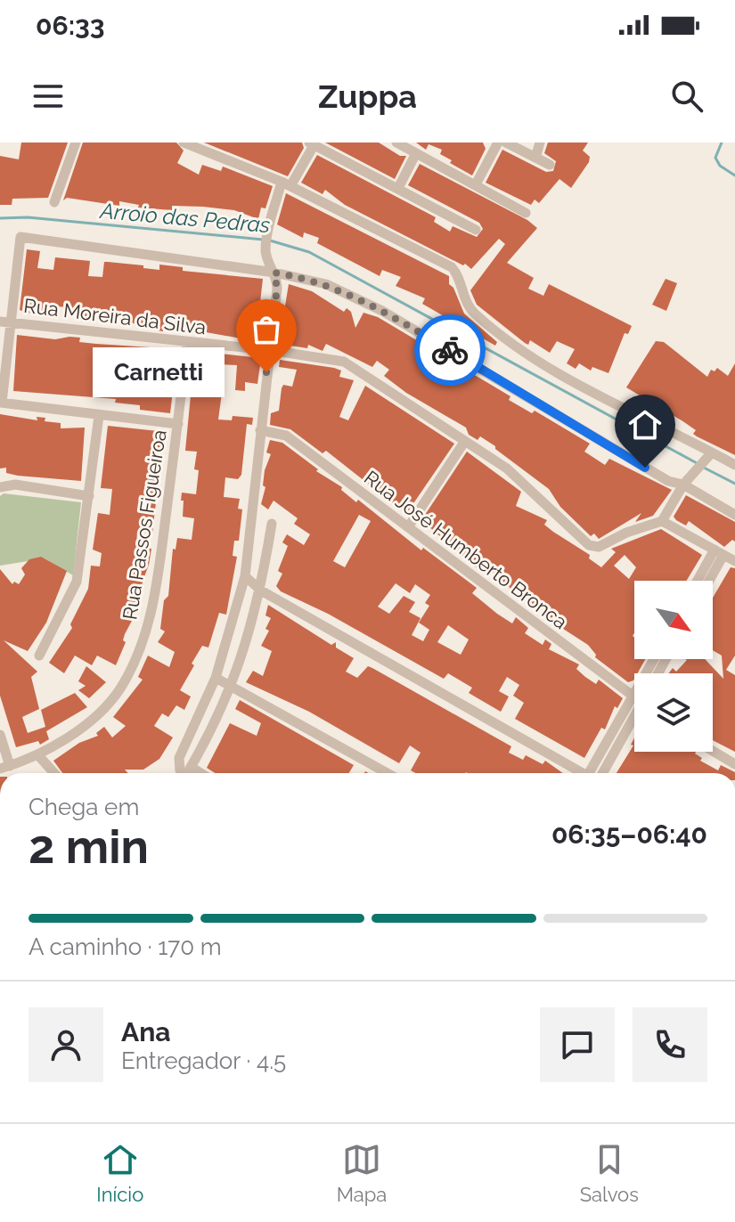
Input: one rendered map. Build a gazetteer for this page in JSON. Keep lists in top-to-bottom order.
{
  "streets": {
    "street": ["Rua Moreira da Silva", "Rua Passos Figueiroa", "Rua José Humberto Bronca"]
  },
  "crossings": [
    ["Rua Moreira da Silva", "Rua Passos Figueiroa"]
  ],
  "water": ["Arroio das Pedras"],
  "places": ["Carnetti"],
  "north": "bottom right",
  "page": {
    "status": "06:33",
    "header": "Zuppa",
    "bubble": "Carnetti",
    "heading": ["2 min", "Chega em", "06:35–06:40"],
    "panel": ["Ana", "Entregador · 4.5"],
    "bar": "A caminho · 170 m",
    "tabs": ["Início", "Mapa", "Salvos"]
  }
}
